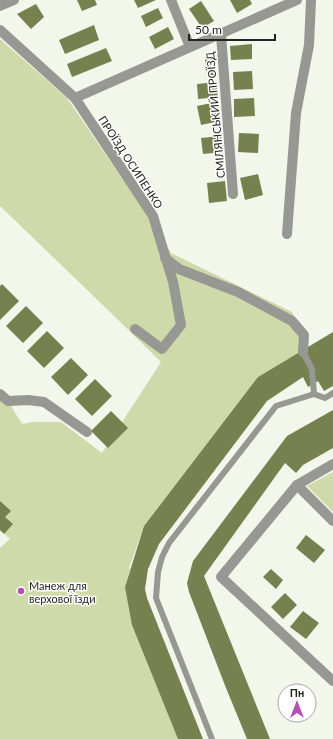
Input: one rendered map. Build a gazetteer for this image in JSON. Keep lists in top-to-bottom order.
{
  "streets": {
    "street": ["СМІЛЯНСЬКИЙ ПРОЇЗД", "ПРОЇЗД ОСИПЕНКО"]
  },
  "places": ["Манеж для верхової їзди"],
  "scale_bar": "50 m",
  "north": "top"
}
